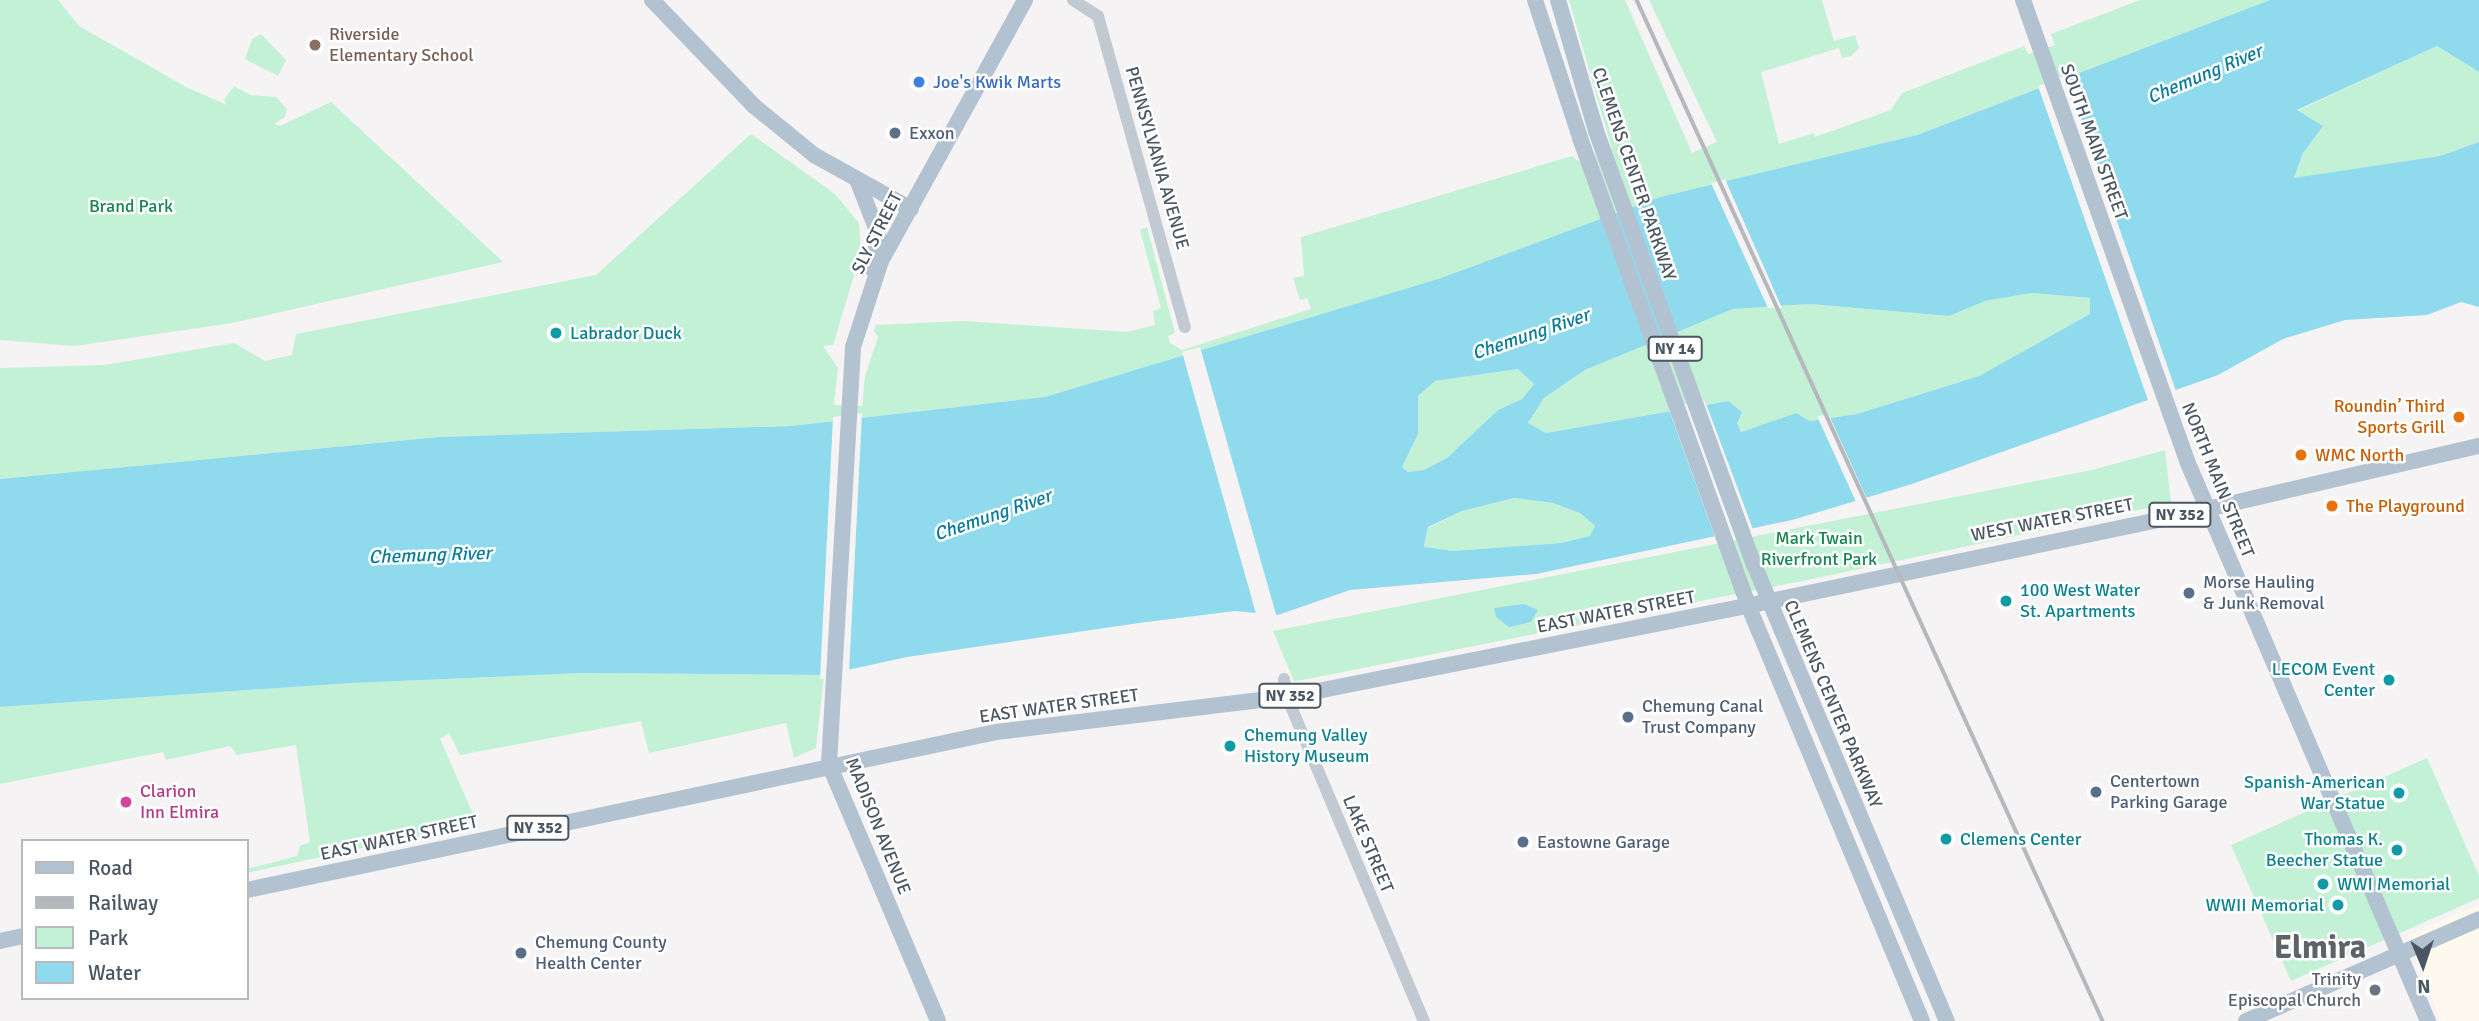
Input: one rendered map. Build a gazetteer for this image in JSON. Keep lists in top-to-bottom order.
{
  "streets": {
    "main road": [
      "SOUTH MAIN STREET",
      "CLEMENS CENTER PARKWAY",
      "SLY STREET",
      "NY 14",
      "NORTH MAIN STREET",
      "NY 352",
      "WEST WATER STREET",
      "EAST WATER STREET",
      "MADISON AVENUE"
    ],
    "street": ["PENNSYLVANIA AVENUE", "LAKE STREET"]
  },
  "crossings": [
    ["SOUTH MAIN STREET", "NORTH MAIN STREET"],
    ["CLEMENS CENTER PARKWAY", "EAST WATER STREET"],
    ["SLY STREET", "MADISON AVENUE"],
    ["NORTH MAIN STREET", "WEST WATER STREET"],
    ["WEST WATER STREET", "EAST WATER STREET"],
    ["EAST WATER STREET", "MADISON AVENUE"],
    ["EAST WATER STREET", "LAKE STREET"]
  ],
  "districts": ["Elmira"],
  "water": ["Chemung River"],
  "parks": ["Brand Park", "Mark Twain Riverfront Park"],
  "places": [
    "Riverside Elementary School",
    "Joe's Kwik Marts",
    "Exxon",
    "Labrador Duck",
    "Roundin’ Third Sports Grill",
    "WMC North",
    "The Playground",
    "Morse Hauling & Junk Removal",
    "100 West Water St. Apartments",
    "LECOM Event Center",
    "Chemung Canal Trust Company",
    "Chemung Valley History Museum",
    "Centertown Parking Garage",
    "Spanish-American War Statue",
    "Clarion Inn Elmira",
    "Clemens Center",
    "Eastowne Garage",
    "Thomas K. Beecher Statue",
    "WWI Memorial",
    "WWII Memorial",
    "Chemung County Health Center",
    "Trinity Episcopal Church"
  ],
  "legend": [
    "Road",
    "Railway",
    "Park",
    "Water"
  ],
  "north": "bottom"
}
